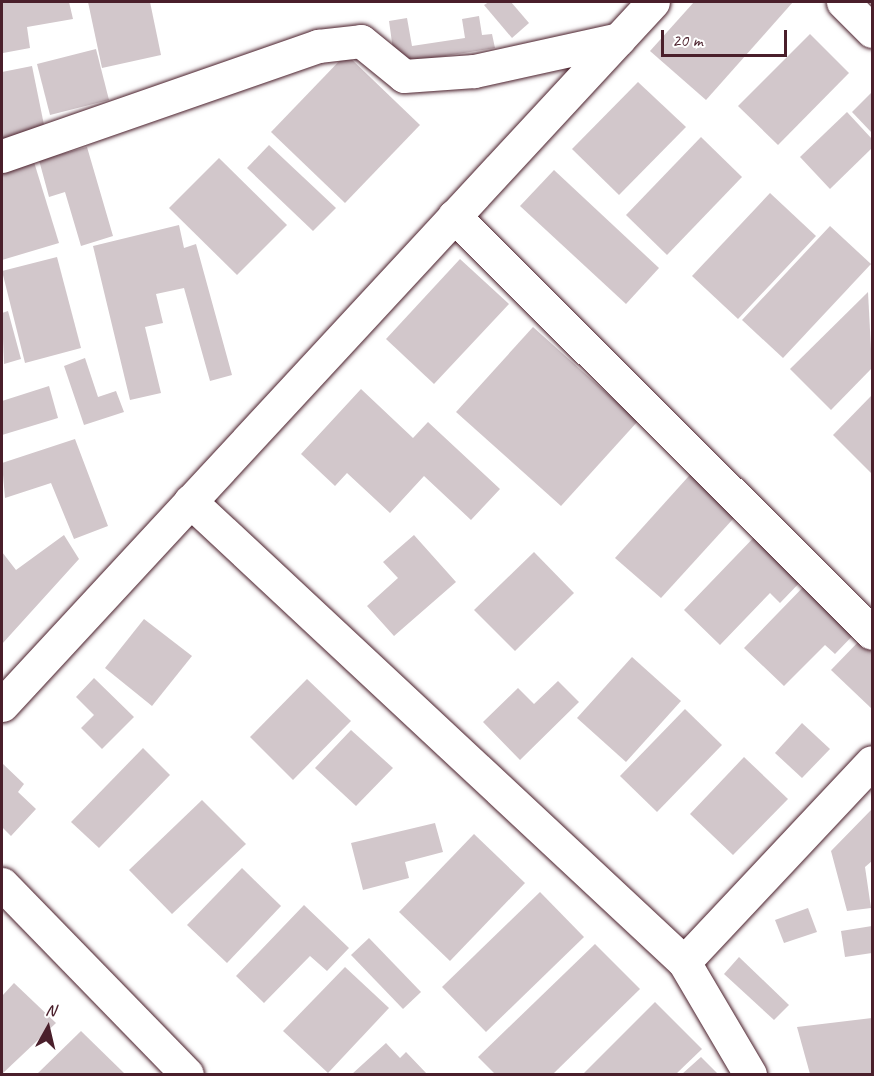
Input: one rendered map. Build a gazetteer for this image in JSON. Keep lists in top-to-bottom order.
{
  "scale_bar": "20 m",
  "north": "top"
}
